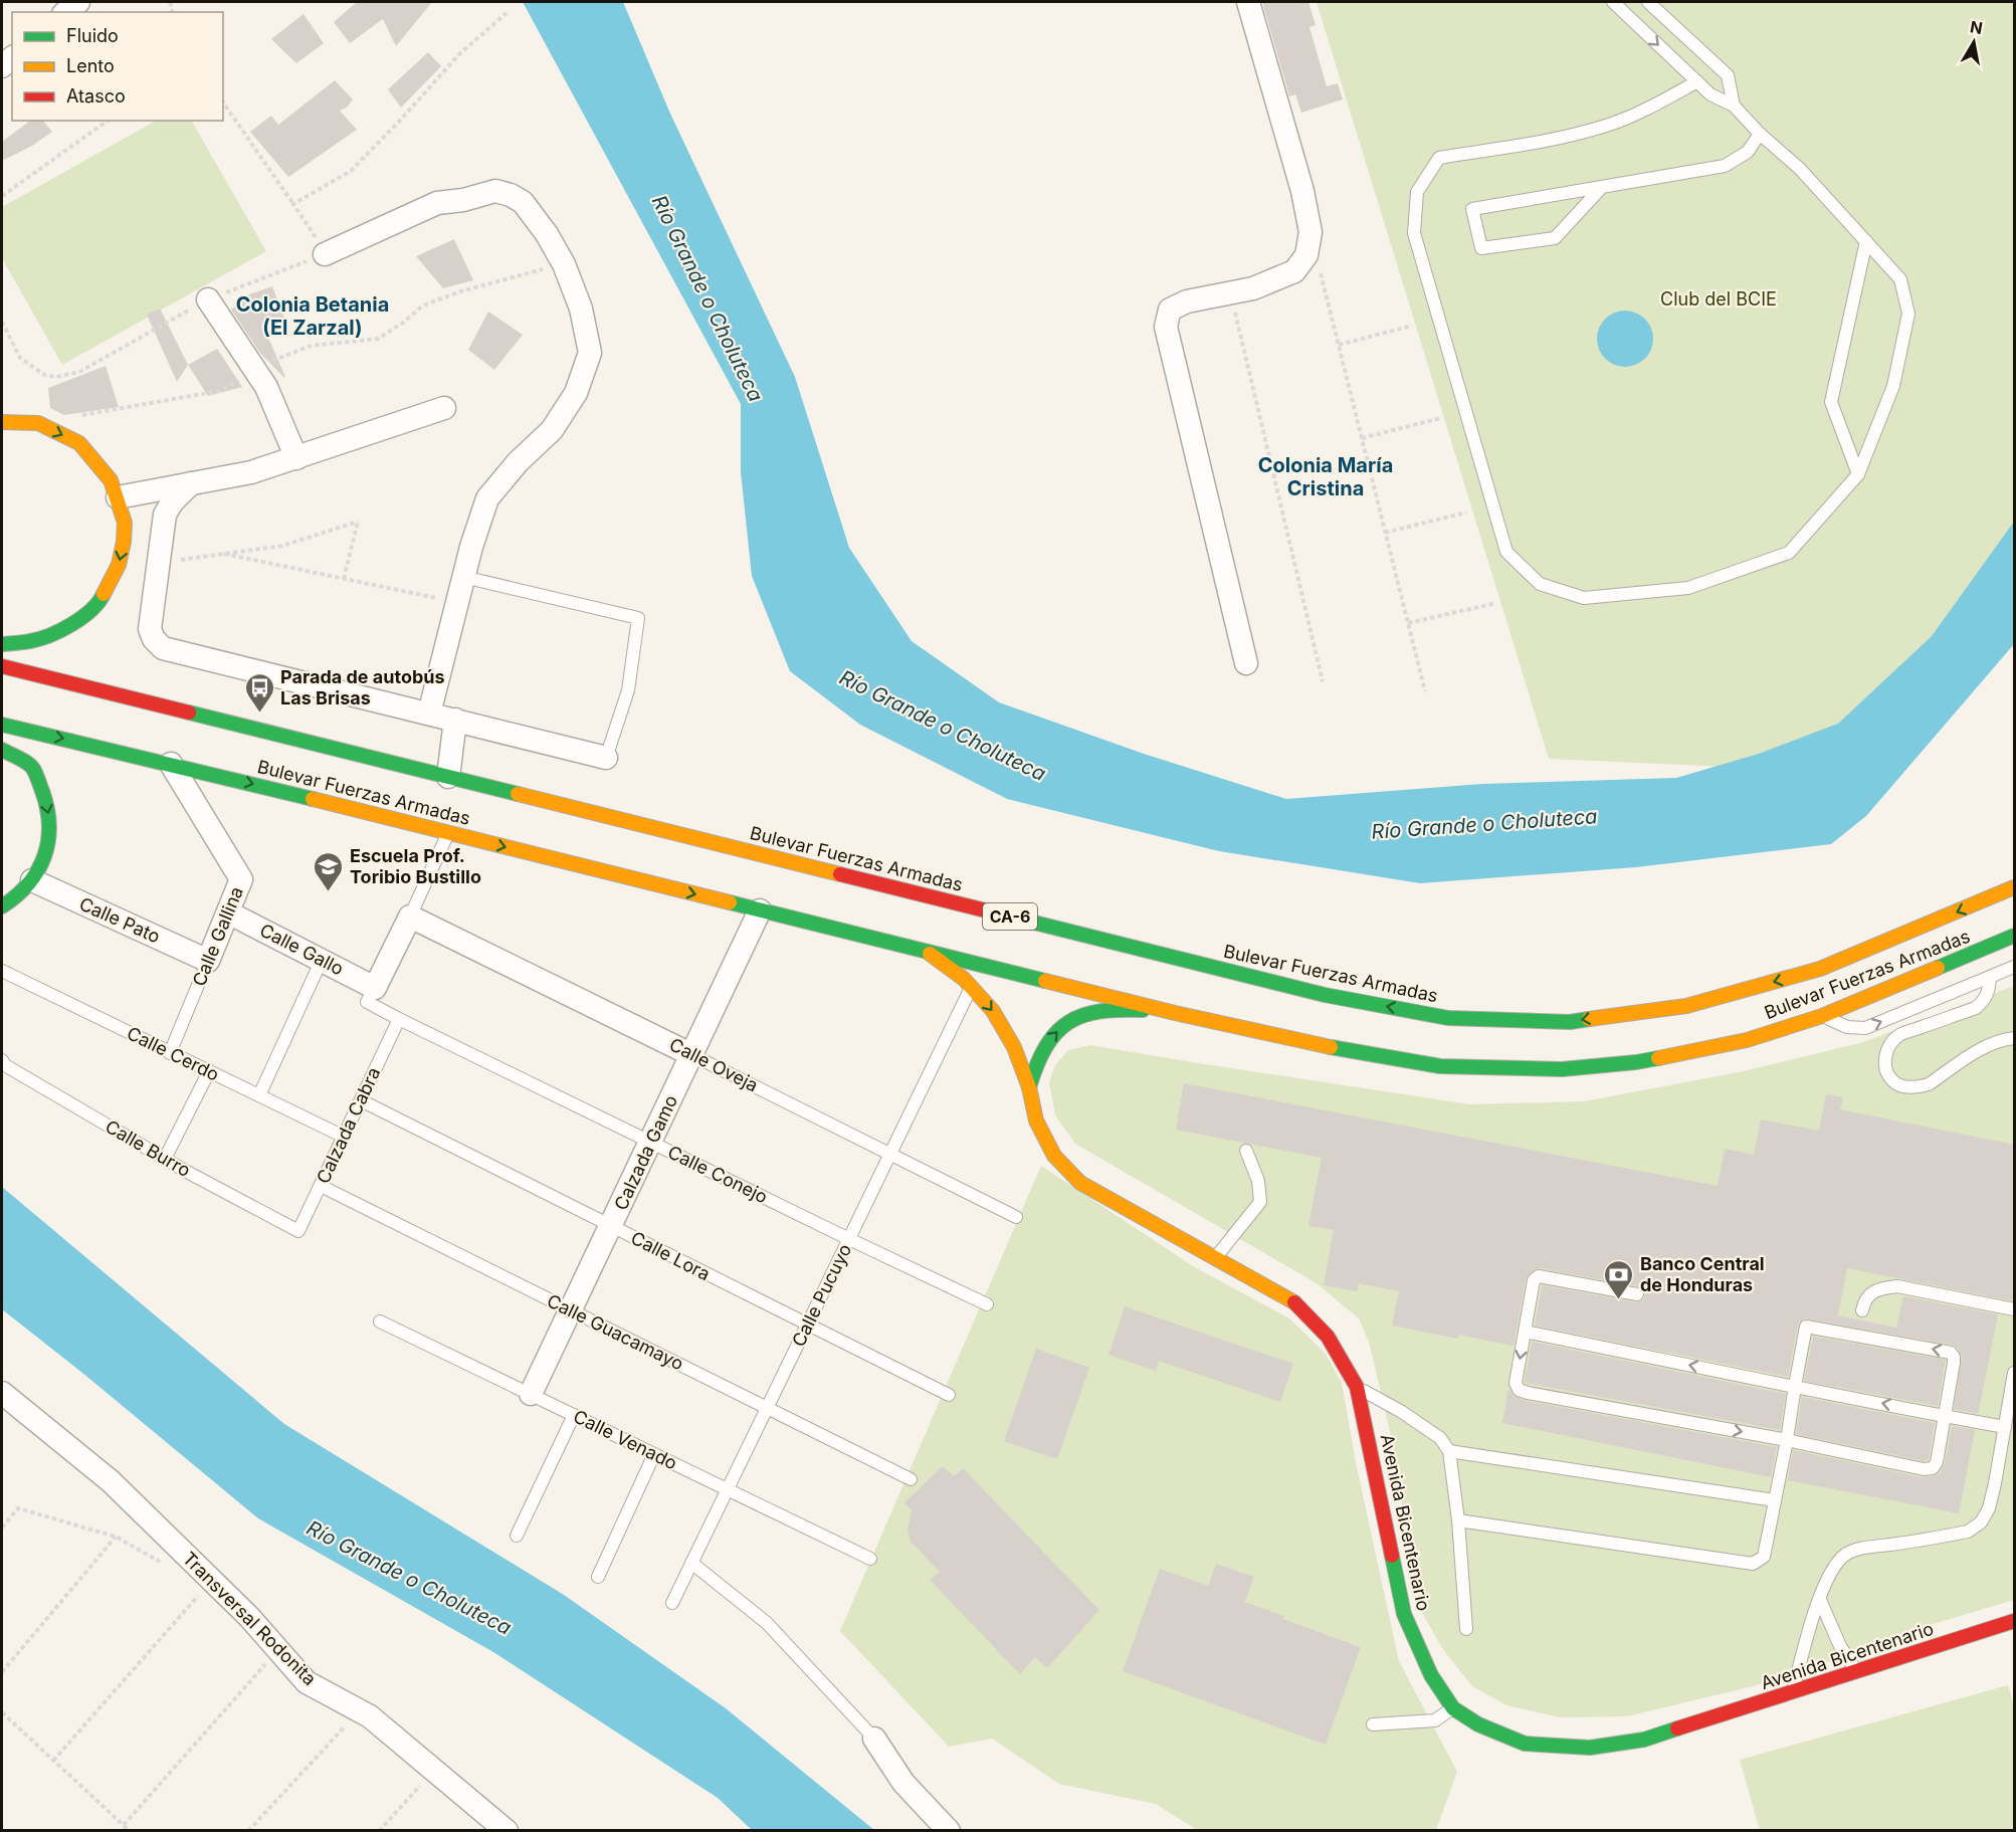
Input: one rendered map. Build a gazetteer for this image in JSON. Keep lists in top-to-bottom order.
{
  "streets": {
    "main road": ["Bulevar Fuerzas Armadas", "CA-6", "Avenida Bicentenario"],
    "street": [
      "Calle Pato",
      "Calle Gallina",
      "Calle Gallo",
      "Calle Oveja",
      "Calzada Gamo",
      "Transversal Rodonita"
    ],
    "lane": [
      "Calle Cerdo",
      "Calzada Cabra",
      "Calle Burro",
      "Calle Conejo",
      "Calle Lora",
      "Calle Pucuyo",
      "Calle Guacamayo",
      "Calle Venado"
    ]
  },
  "crossings": [
    ["Bulevar Fuerzas Armadas", "Calle Gallina"],
    ["Bulevar Fuerzas Armadas", "Calzada Gamo"],
    ["Bulevar Fuerzas Armadas", "Avenida Bicentenario"],
    ["Calle Pato", "Calle Gallina"],
    ["Calle Gallina", "Calle Gallo"],
    ["Calle Gallina", "Calle Cerdo"],
    ["Calle Gallo", "Calle Conejo"],
    ["Calle Cerdo", "Calzada Cabra"],
    ["Calle Oveja", "Calzada Gamo"],
    ["Calle Oveja", "Calle Pucuyo"],
    ["Calzada Cabra", "Calle Burro"],
    ["Calzada Cabra", "Calle Conejo"],
    ["Calzada Cabra", "Calle Lora"],
    ["Calzada Cabra", "Calle Guacamayo"],
    ["Calzada Gamo", "Calle Conejo"],
    ["Calzada Gamo", "Calle Lora"],
    ["Calzada Gamo", "Calle Guacamayo"],
    ["Calzada Gamo", "Calle Venado"],
    ["Calle Conejo", "Calle Pucuyo"],
    ["Calle Lora", "Calle Pucuyo"],
    ["Calle Pucuyo", "Calle Guacamayo"],
    ["Calle Pucuyo", "Calle Venado"],
    ["Calle Pucuyo", "Avenida Bicentenario"]
  ],
  "districts": ["Colonia Betania (El Zarzal)", "Colonia María Cristina"],
  "water": ["Río Grande o Choluteca"],
  "parks": ["Club del BCIE"],
  "places": {
    "bus stop": ["Parada de autobús Las Brisas"],
    "school or university": ["Escuela Prof. Toribio Bustillo"],
    "bank": ["Banco Central de Honduras"]
  },
  "legend": ["Fluido", "Lento", "Atasco"],
  "north": "top"
}
